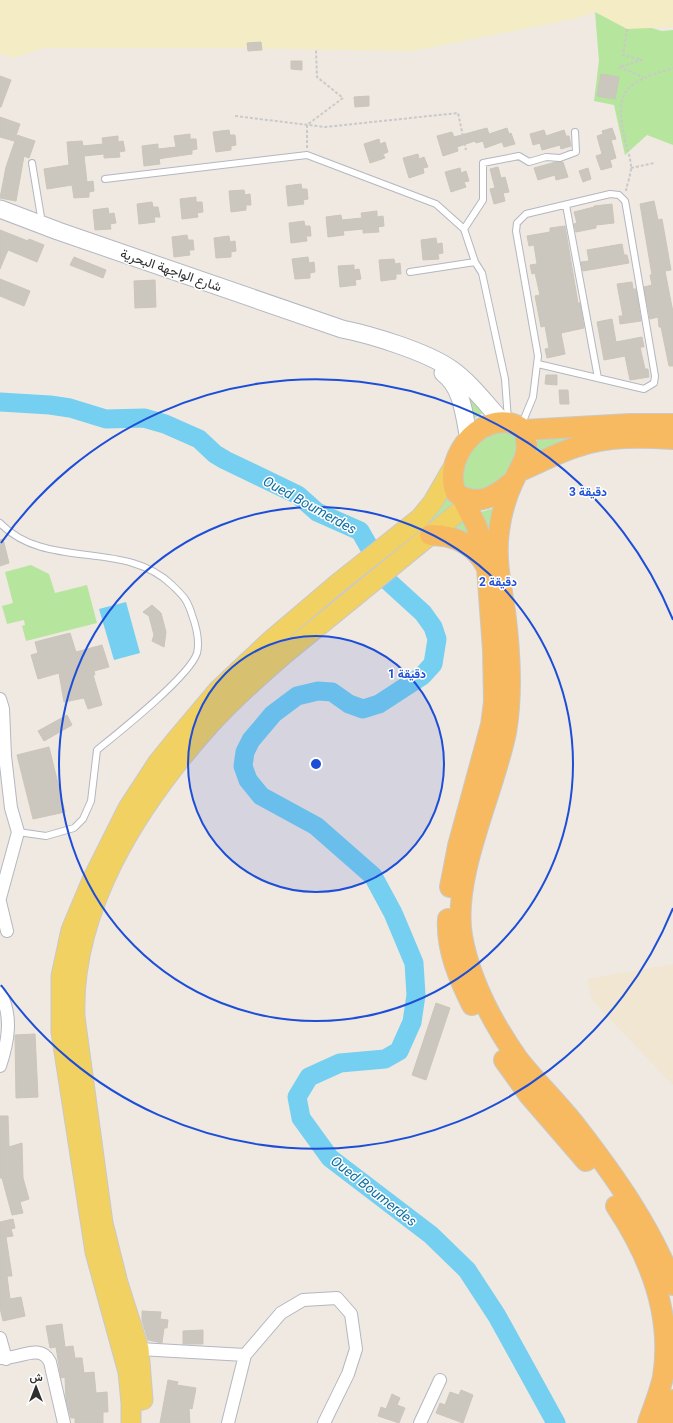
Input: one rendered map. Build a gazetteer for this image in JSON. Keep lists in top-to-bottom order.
{
  "streets": {
    "main road": ["شارع الواجهة البحرية"]
  },
  "water": ["Oued Boumerdes"],
  "north": "top",
  "rings": ["3 دقيقة", "2 دقيقة", "1 دقيقة"]
}
